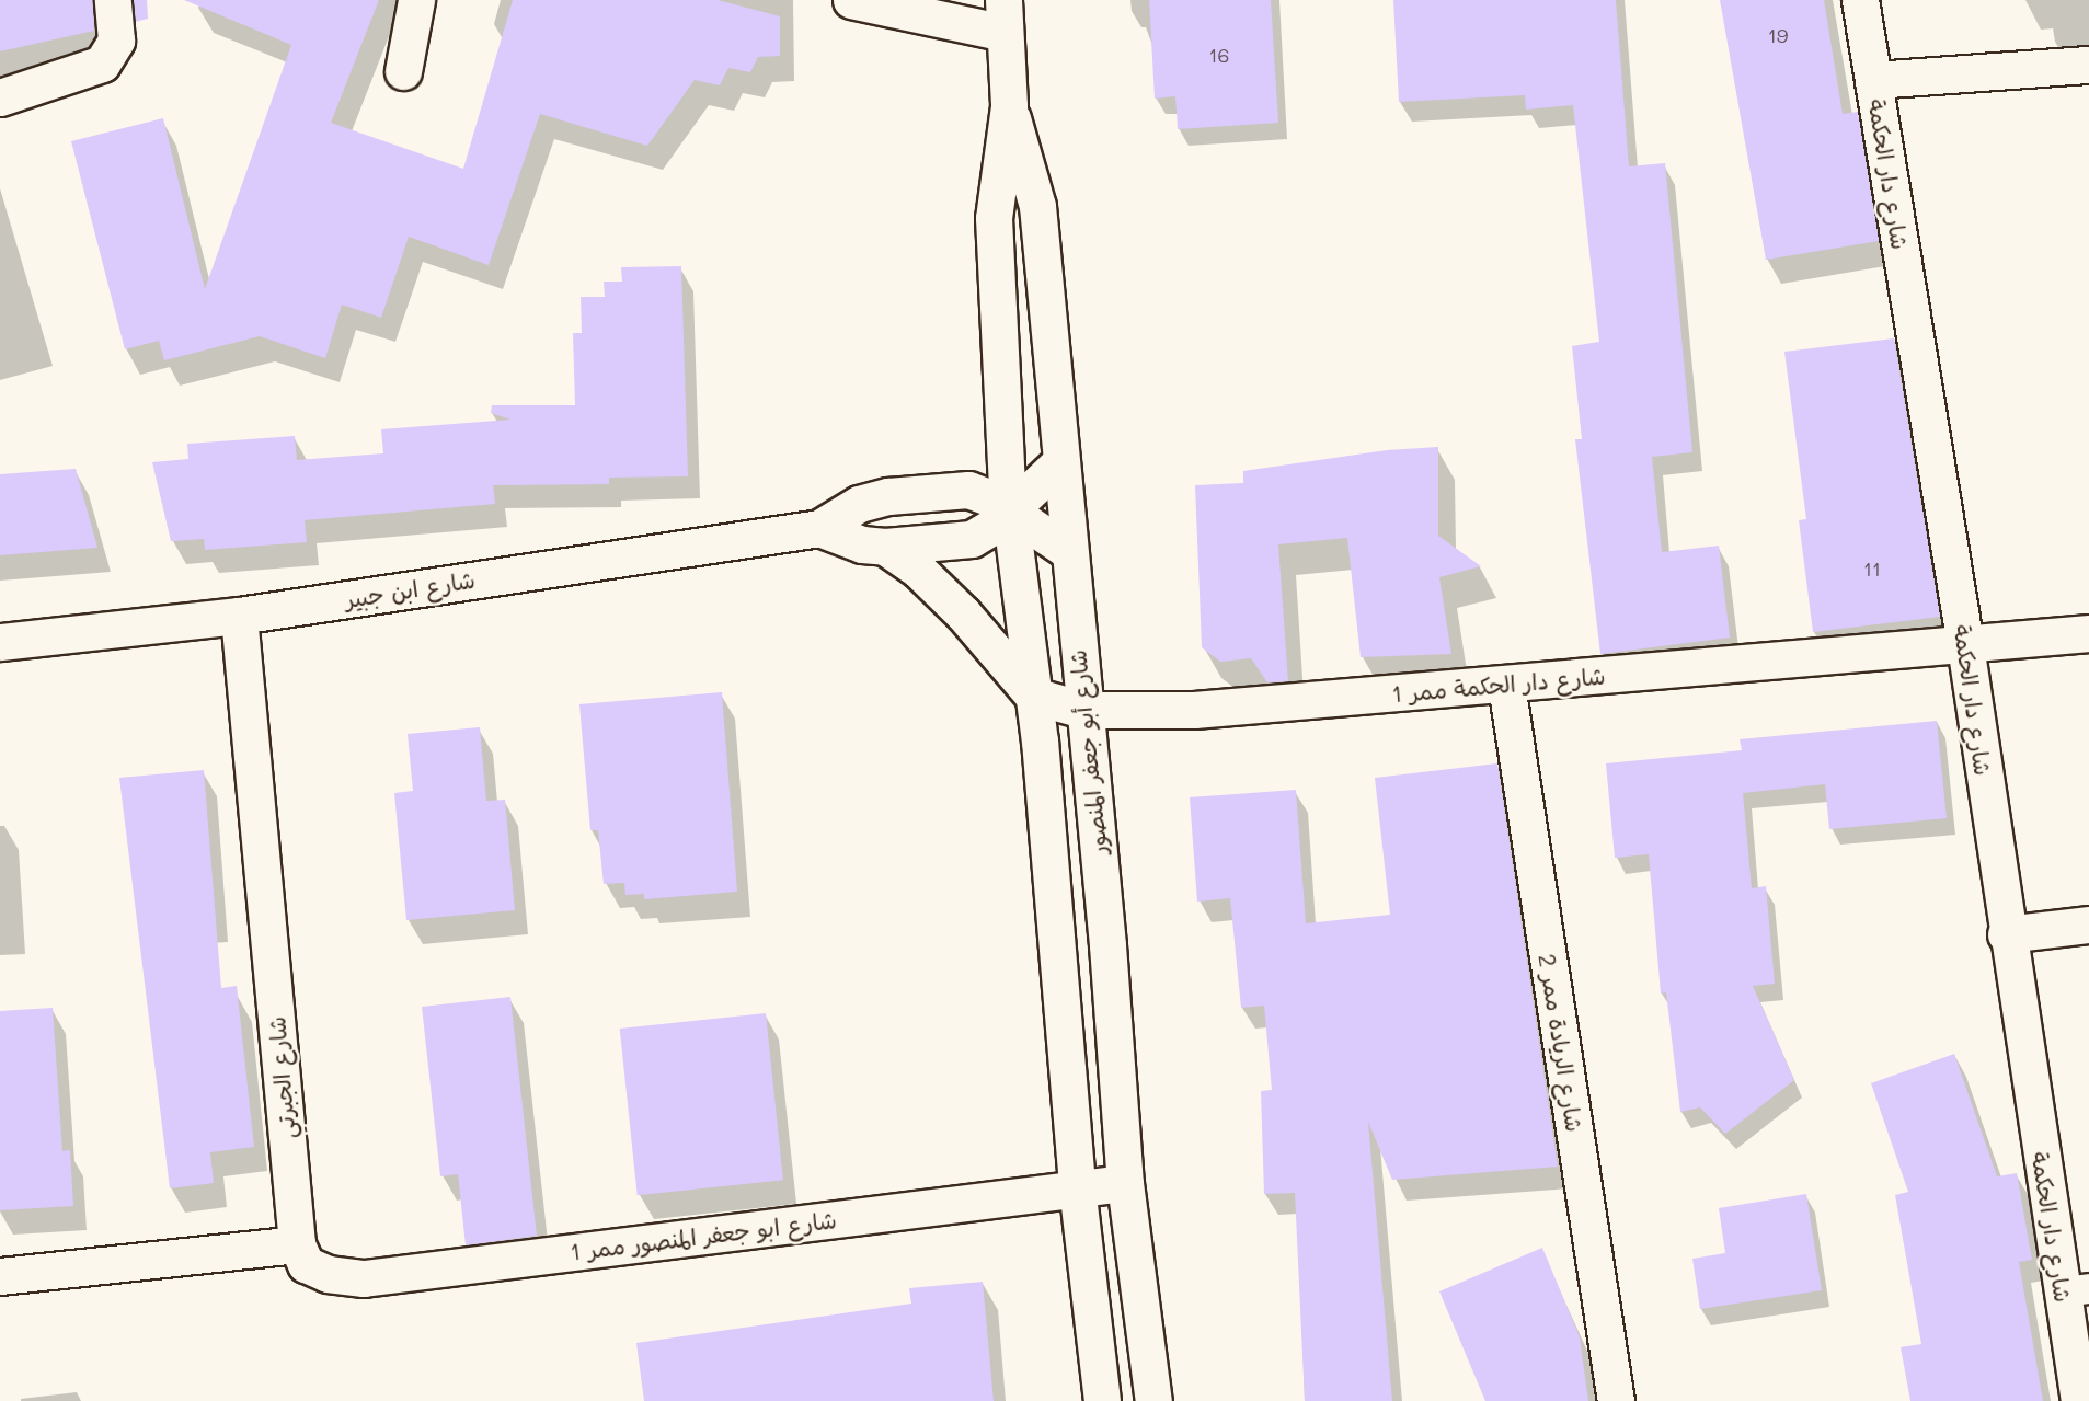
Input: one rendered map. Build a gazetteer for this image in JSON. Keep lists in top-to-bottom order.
{
  "streets": {
    "street": [
      "شارع دار الحكمة",
      "شارع ابن جبير",
      "شارع دار الحكمة ممر 1",
      "شارع أبو جعفر المنصور",
      "شارع الريادة ممر 2",
      "شارع الجبرتي",
      "شارع ابو جعفر المنصور ممر 1"
    ]
  },
  "crossings": [
    ["شارع دار الحكمة", "شارع دار الحكمة ممر 1"],
    ["شارع ابن جبير", "شارع أبو جعفر المنصور"],
    ["شارع ابن جبير", "شارع الجبرتي"],
    ["شارع دار الحكمة ممر 1", "شارع أبو جعفر المنصور"],
    ["شارع دار الحكمة ممر 1", "شارع الريادة ممر 2"],
    ["شارع أبو جعفر المنصور", "شارع ابو جعفر المنصور ممر 1"],
    ["شارع الجبرتي", "شارع ابو جعفر المنصور ممر 1"]
  ],
  "house_numbers": ["19", "16", "11"]
}
